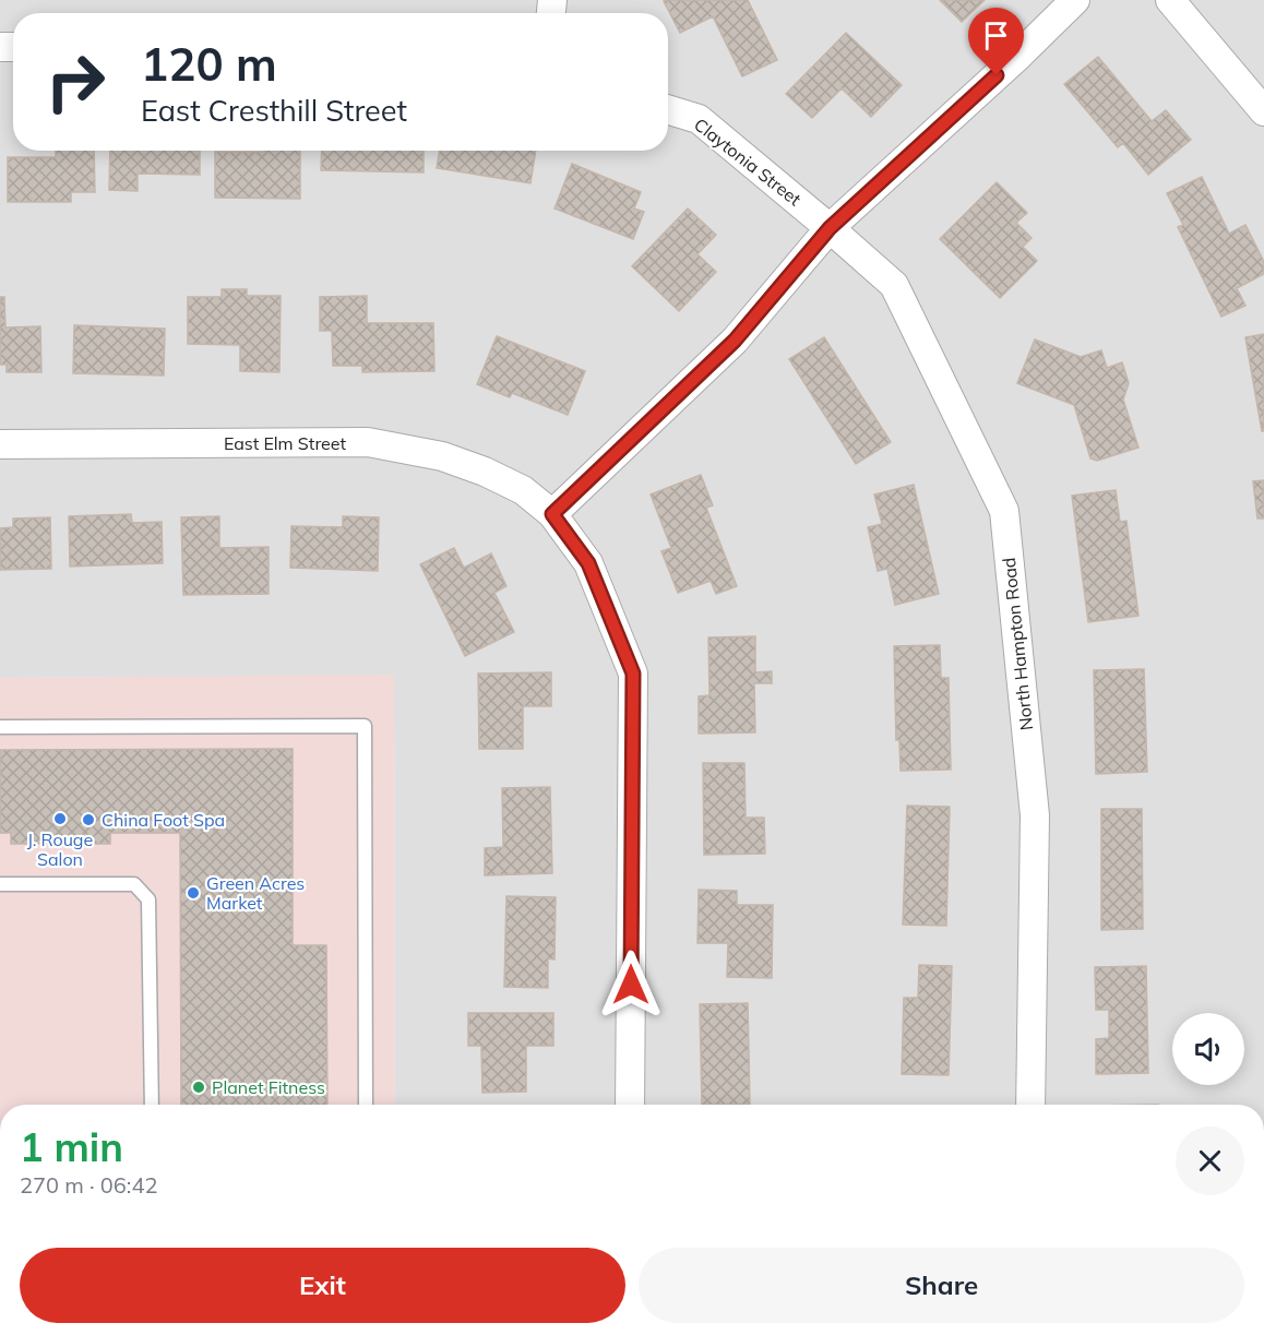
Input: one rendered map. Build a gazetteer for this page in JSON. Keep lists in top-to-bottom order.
{
  "streets": {
    "street": ["Claytonia Street", "East Elm Street", "North Hampton Road"]
  },
  "crossings": [
    ["Claytonia Street", "North Hampton Road"]
  ],
  "places": [
    "J. Rouge Salon",
    "China Foot Spa",
    "Green Acres Market",
    "Planet Fitness"
  ],
  "page": {
    "turn": ["120 m", "East Cresthill Street"],
    "heading": ["1 min", "270 m · 06:42"],
    "buttons": ["Exit", "Share"]
  }
}
